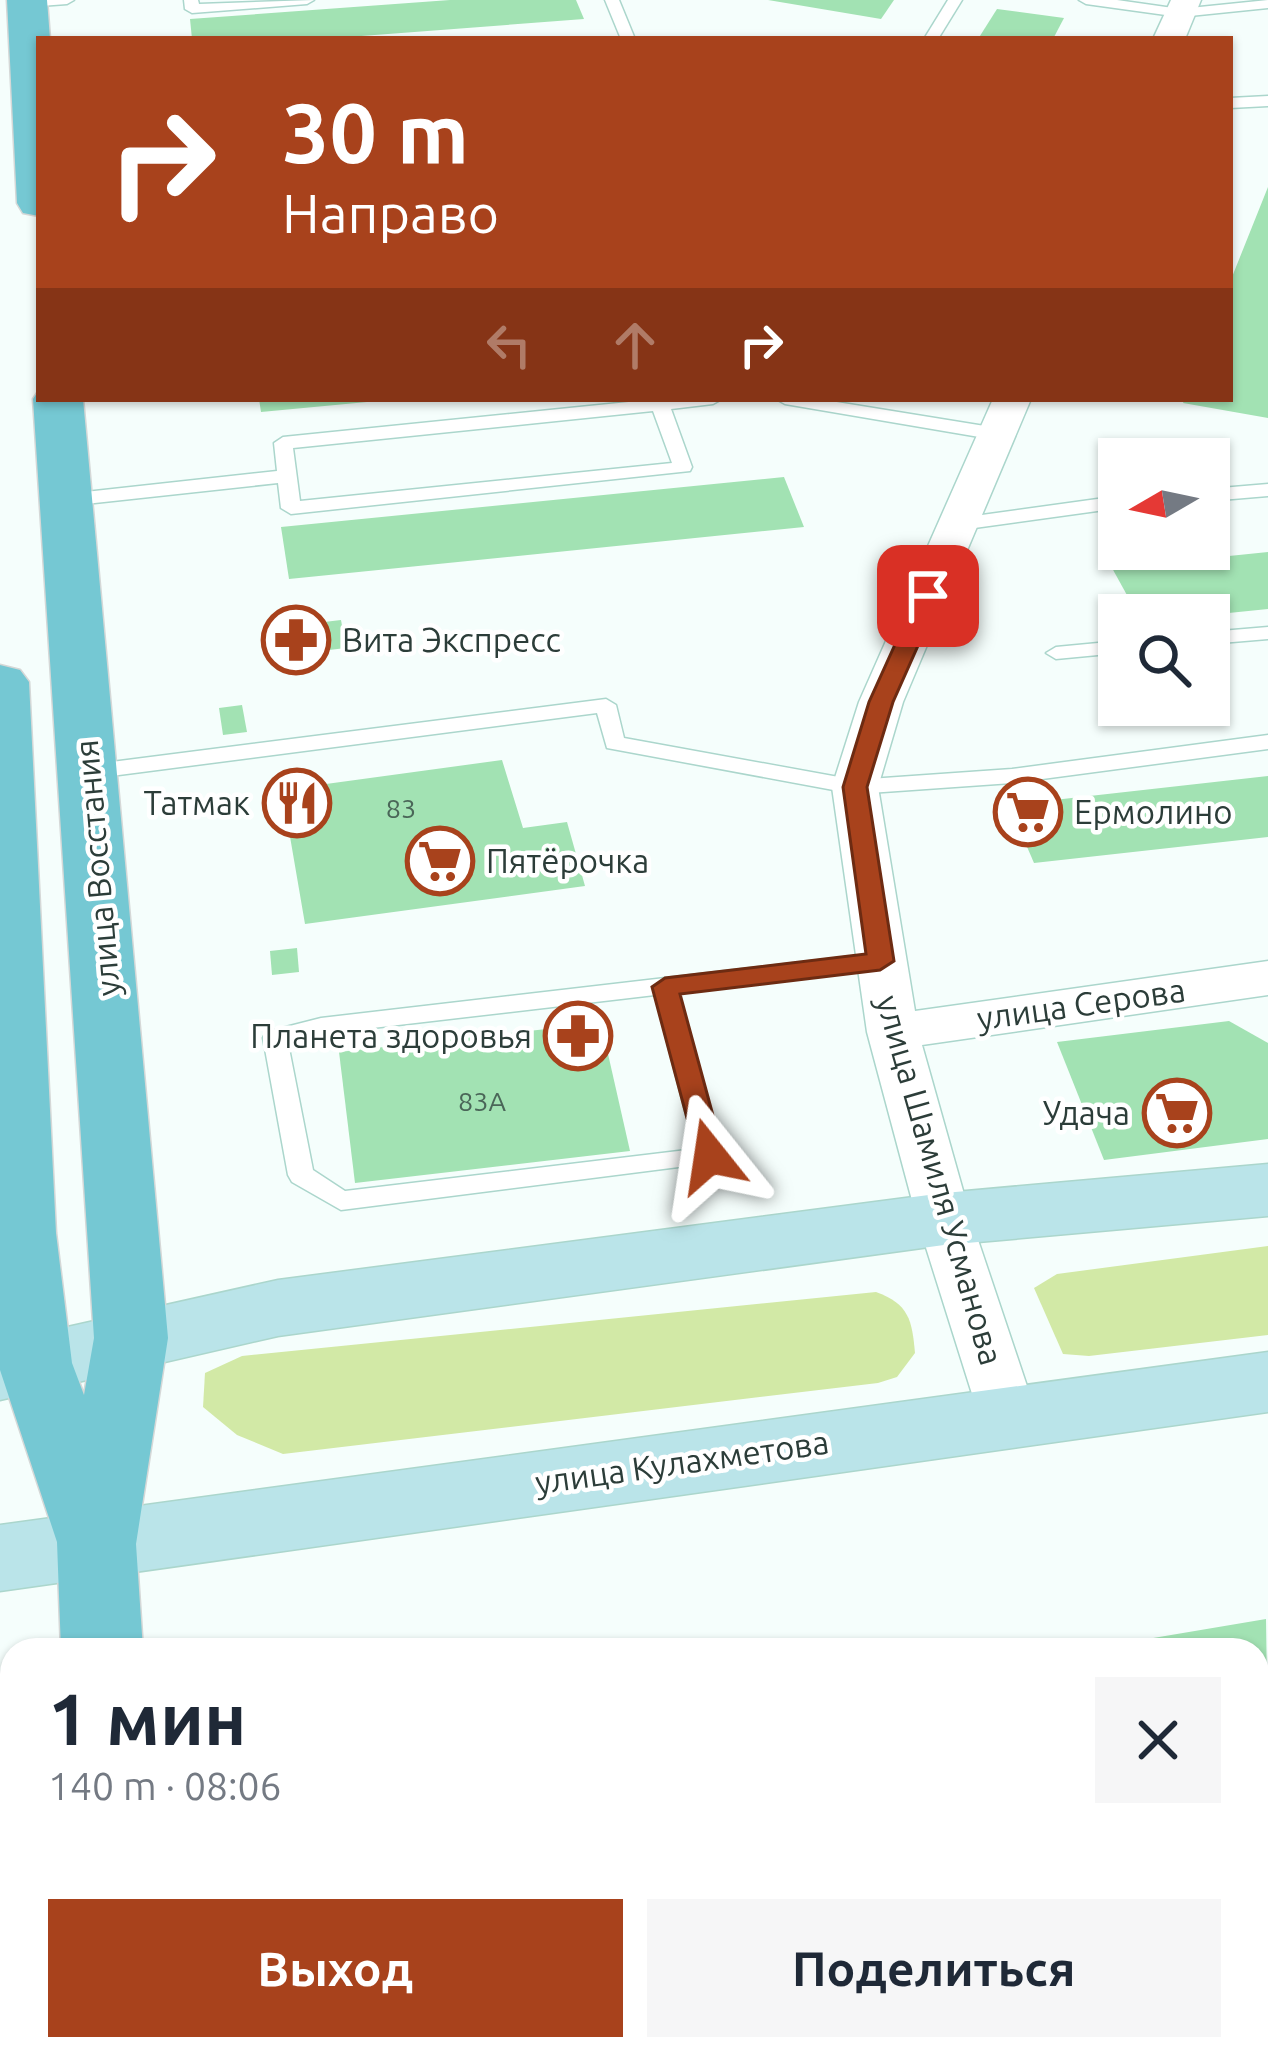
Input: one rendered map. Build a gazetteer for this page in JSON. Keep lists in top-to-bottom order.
{
  "streets": {
    "main road": ["улица Восстания", "улица Кулахметова"],
    "street": ["улица Серова", "улица Шамиля Усманова"]
  },
  "crossings": [
    ["улица Восстания", "улица Кулахметова"],
    ["улица Серова", "улица Шамиля Усманова"],
    ["улица Шамиля Усманова", "улица Кулахметова"]
  ],
  "places": {
    "pharmacy": ["Вита Экспресс", "Планета здоровья"],
    "restaurant": ["Татмак"],
    "supermarket": ["Ермолино", "Пятёрочка", "Удача"]
  },
  "house_numbers": ["83", "83А"],
  "north": "left",
  "page": {
    "turn": ["30 m", "Направо"],
    "heading": ["1 мин", "140 m · 08:06"],
    "buttons": ["Выход", "Поделиться"]
  }
}
